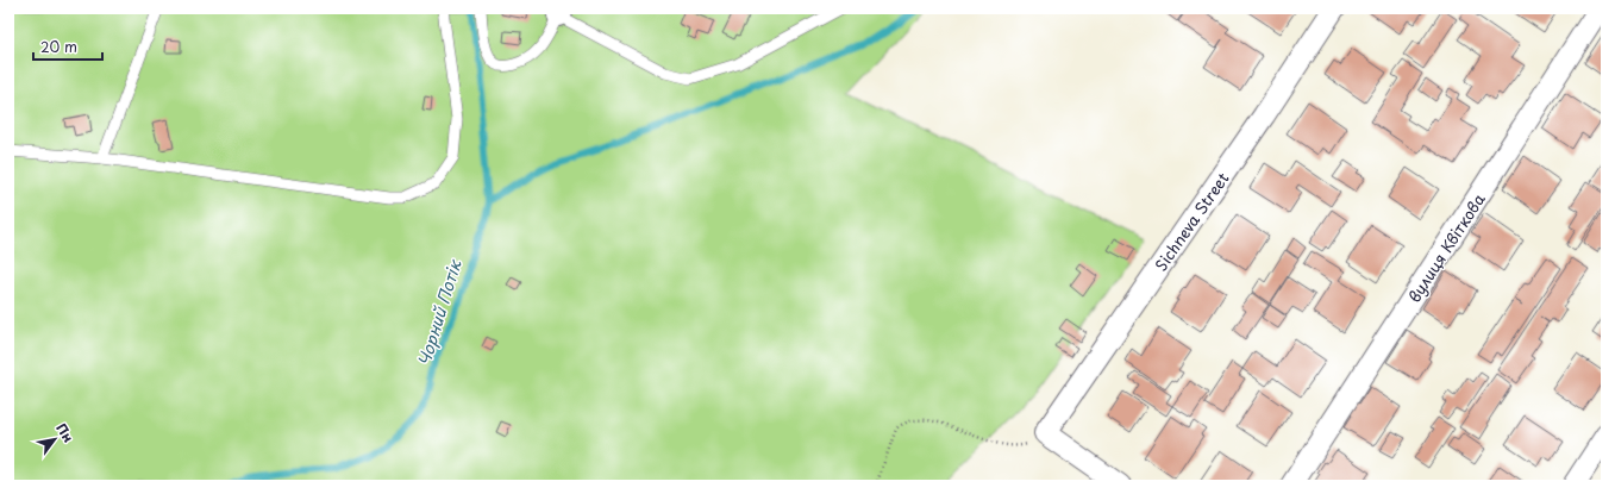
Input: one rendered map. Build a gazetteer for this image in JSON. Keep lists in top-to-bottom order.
{
  "streets": {
    "street": ["Sichneva Street", "вулиця Квіткова"]
  },
  "water": ["Чорний Потік"],
  "scale_bar": "20 m",
  "north": "top right"
}
